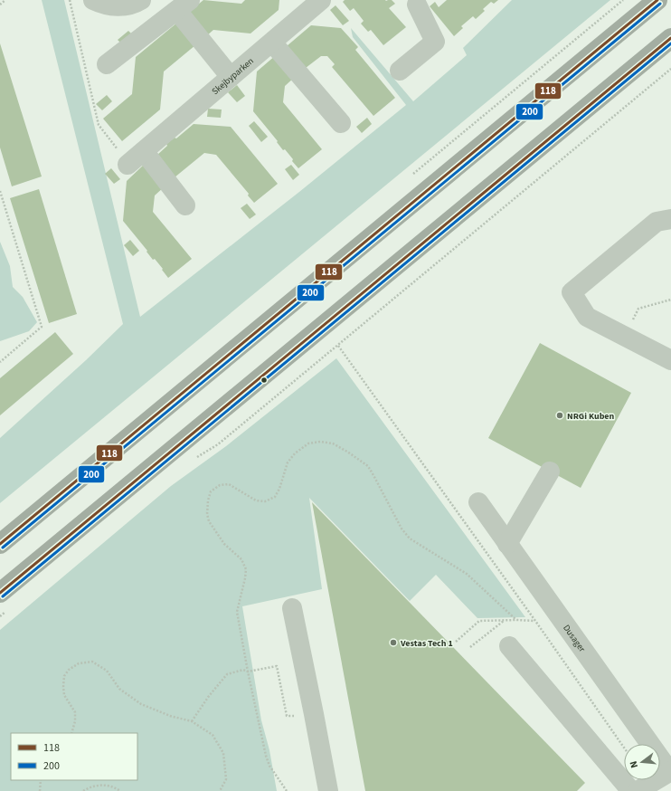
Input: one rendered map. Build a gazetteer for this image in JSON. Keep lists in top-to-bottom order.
{
  "streets": {
    "street": ["Skejbyparken", "Dusager"]
  },
  "places": ["NRGi Kuben", "Vestas Tech 1"],
  "lines": ["transit line 118", "transit line 200"],
  "legend": ["118", "200"],
  "north": "left"
}
